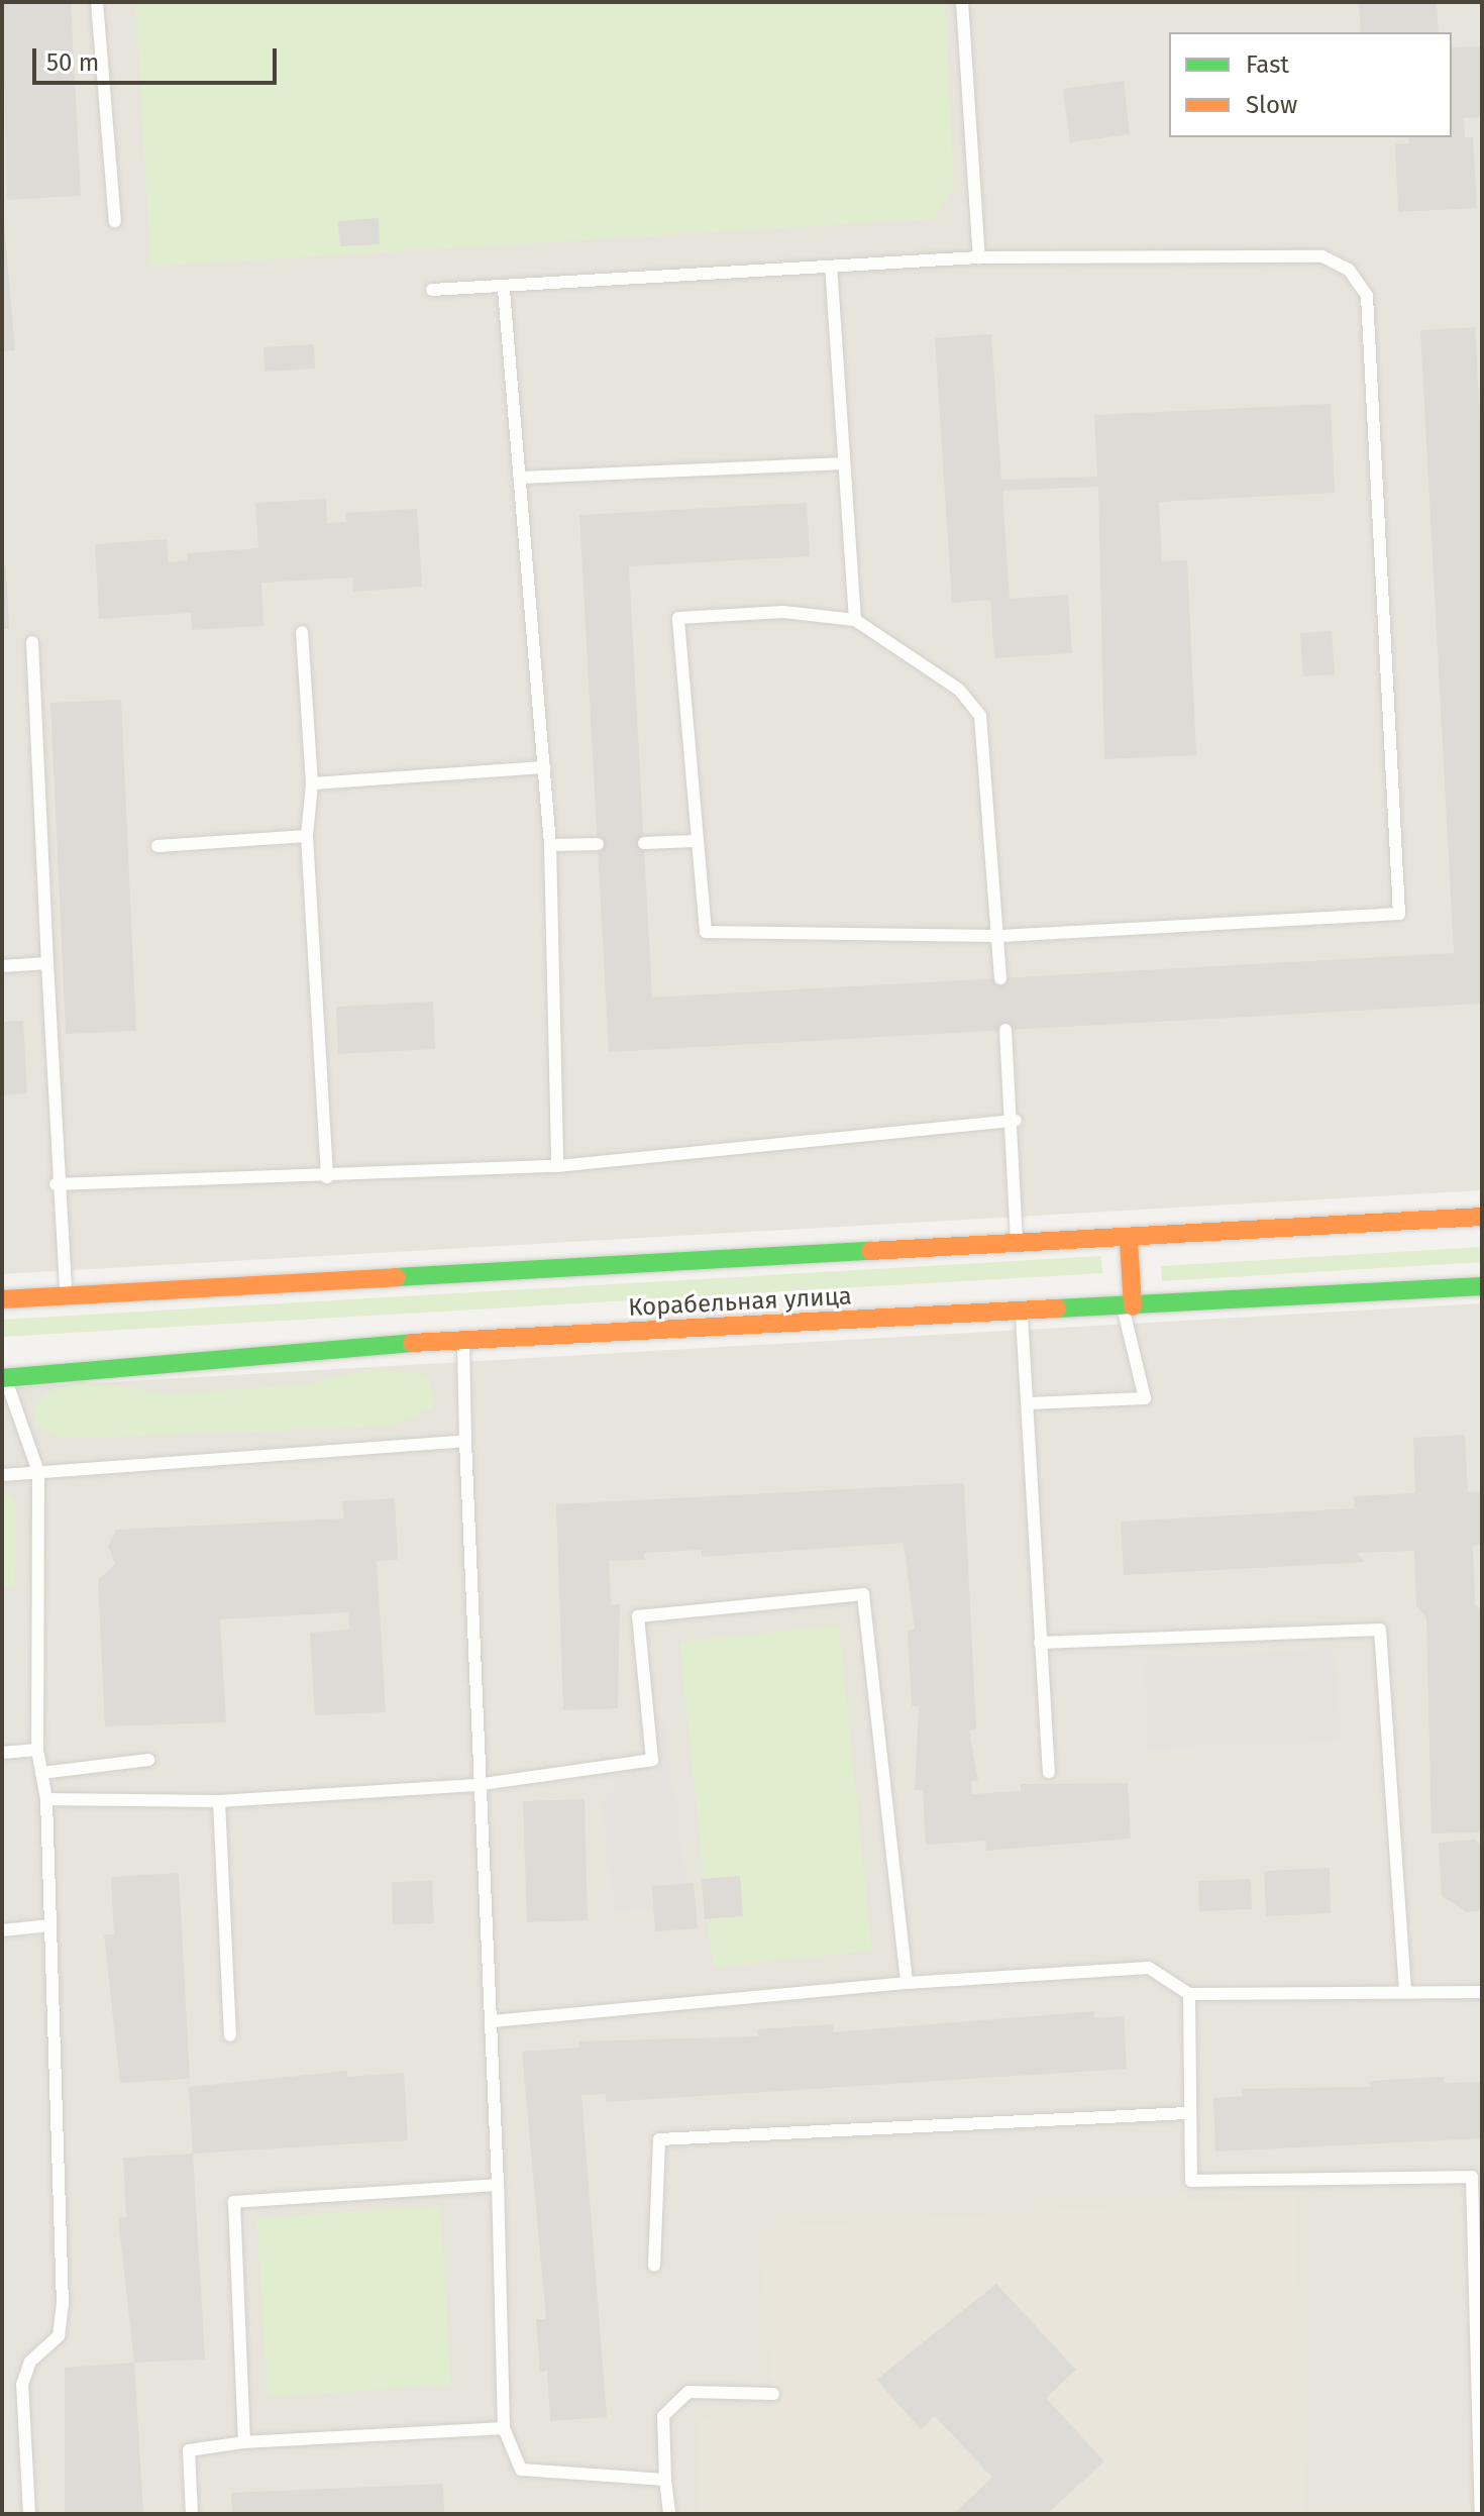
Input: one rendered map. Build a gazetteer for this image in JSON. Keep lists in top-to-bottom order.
{
  "streets": {
    "main road": ["Корабельная улица"]
  },
  "legend": ["Fast", "Slow"],
  "scale_bar": "50 m"
}
